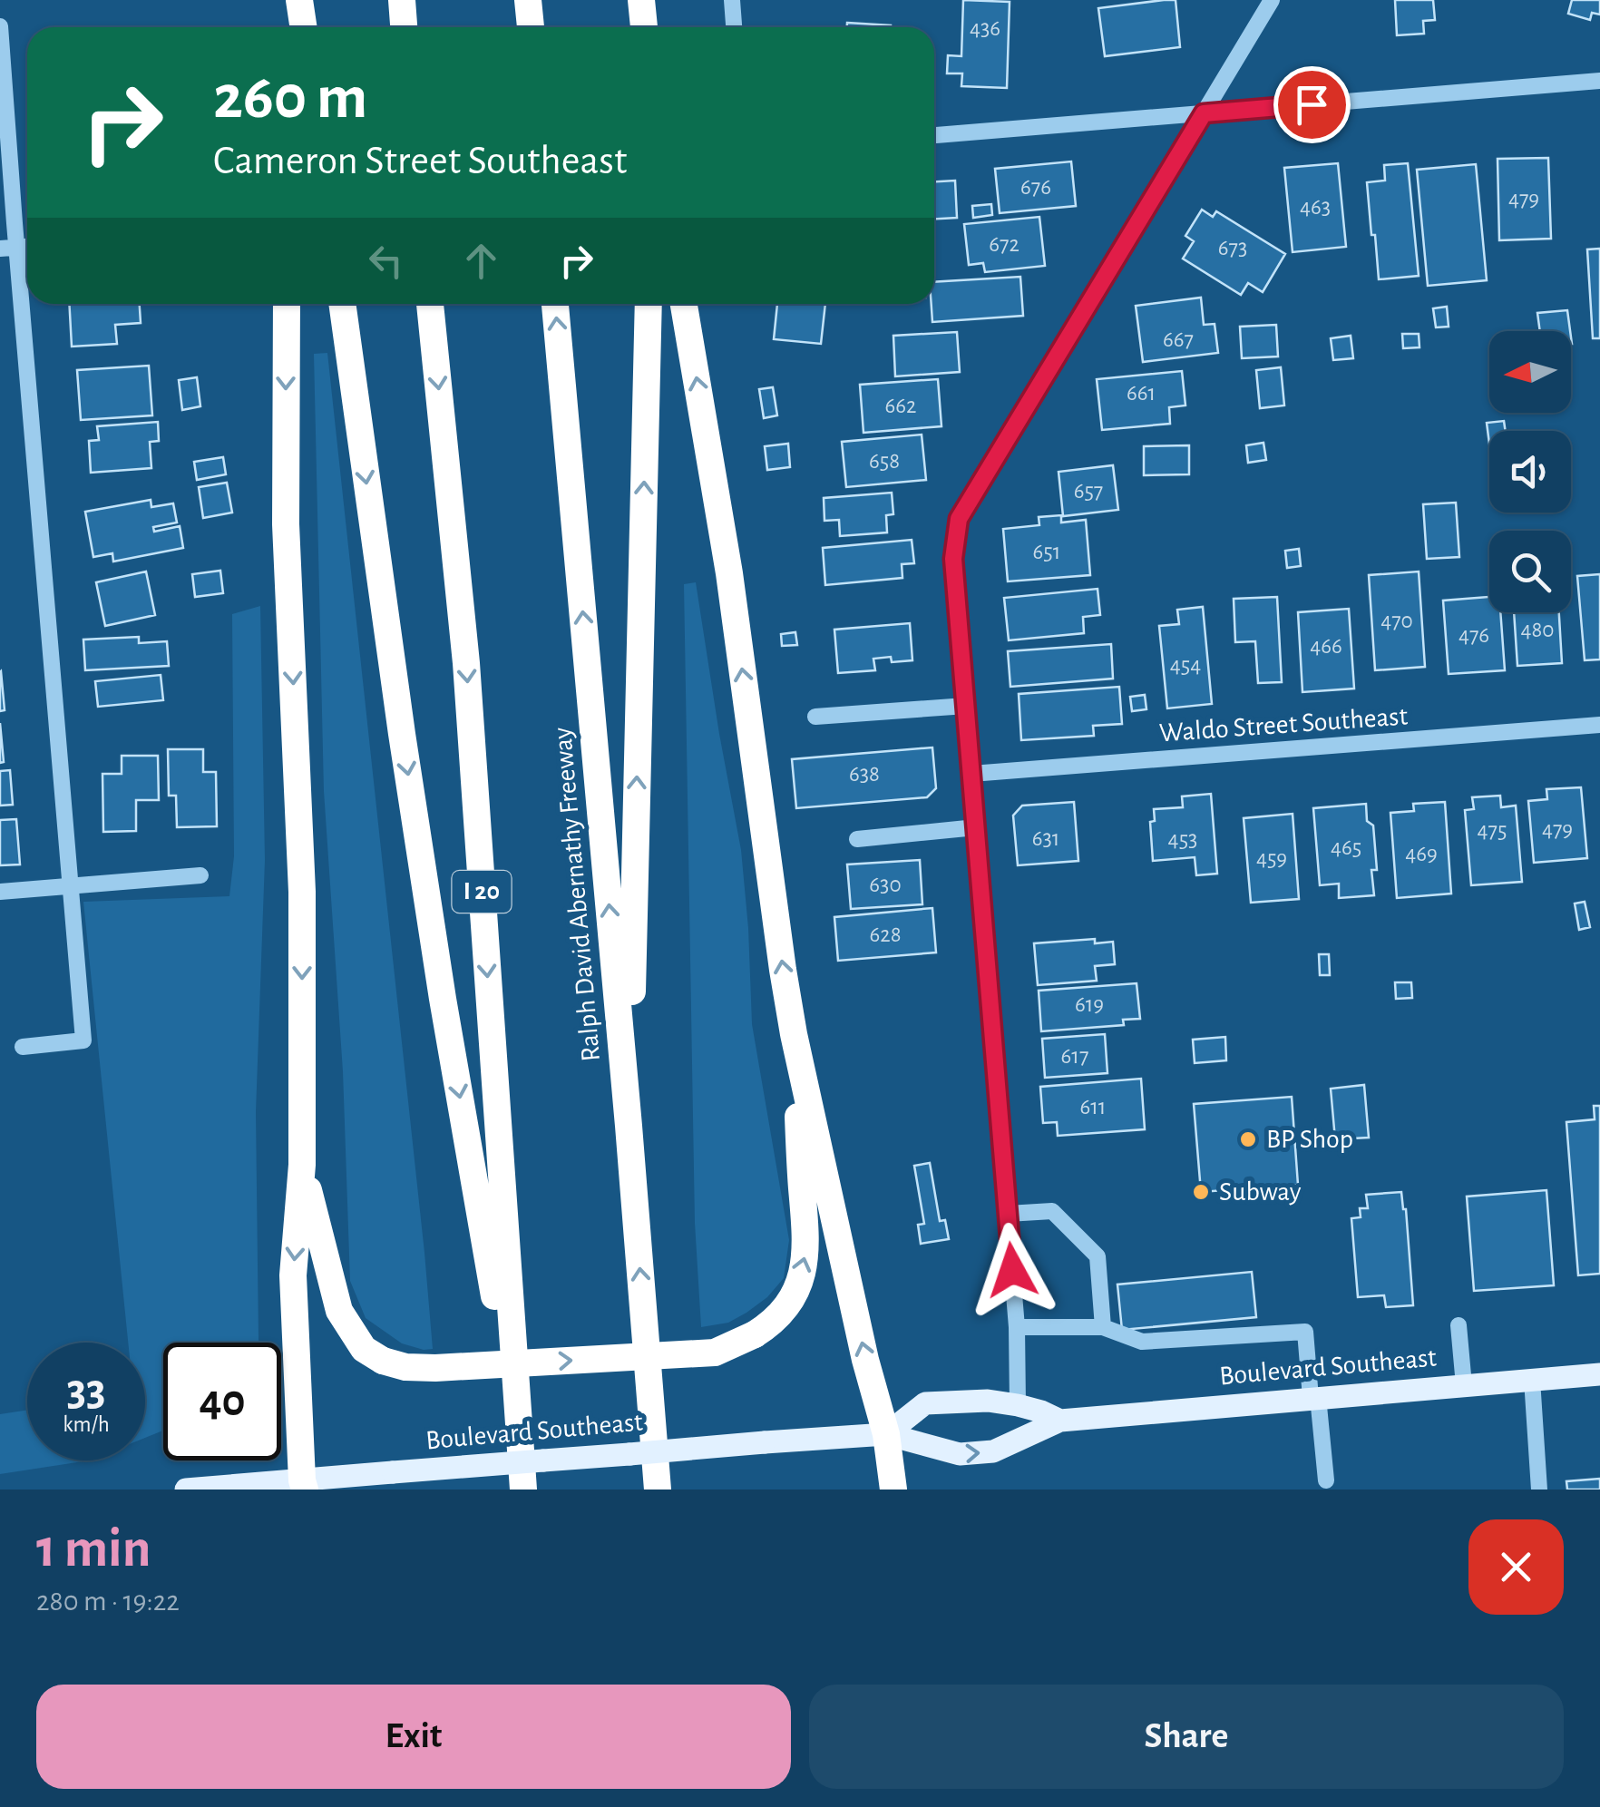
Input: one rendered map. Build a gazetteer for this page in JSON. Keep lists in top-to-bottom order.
{
  "streets": {
    "highway": ["I 20", "Ralph David Abernathy Freeway"],
    "main road": ["Boulevard Southeast"],
    "street": ["Waldo Street Southeast"]
  },
  "places": ["BP Shop", "Subway"],
  "house_numbers": [
    "436",
    "676",
    "479",
    "463",
    "672",
    "673",
    "667",
    "661",
    "662",
    "658",
    "657",
    "651",
    "470",
    "480",
    "476",
    "466",
    "454",
    "638",
    "479",
    "475",
    "631",
    "453",
    "465",
    "469",
    "459",
    "630",
    "628",
    "619",
    "617",
    "611"
  ],
  "north": "left",
  "page": {
    "turn": ["260 m", "Cameron Street Southeast"],
    "speed": "33 km/h",
    "limit": "40",
    "heading": ["1 min", "280 m · 19:22"],
    "buttons": ["Exit", "Share"]
  }
}
